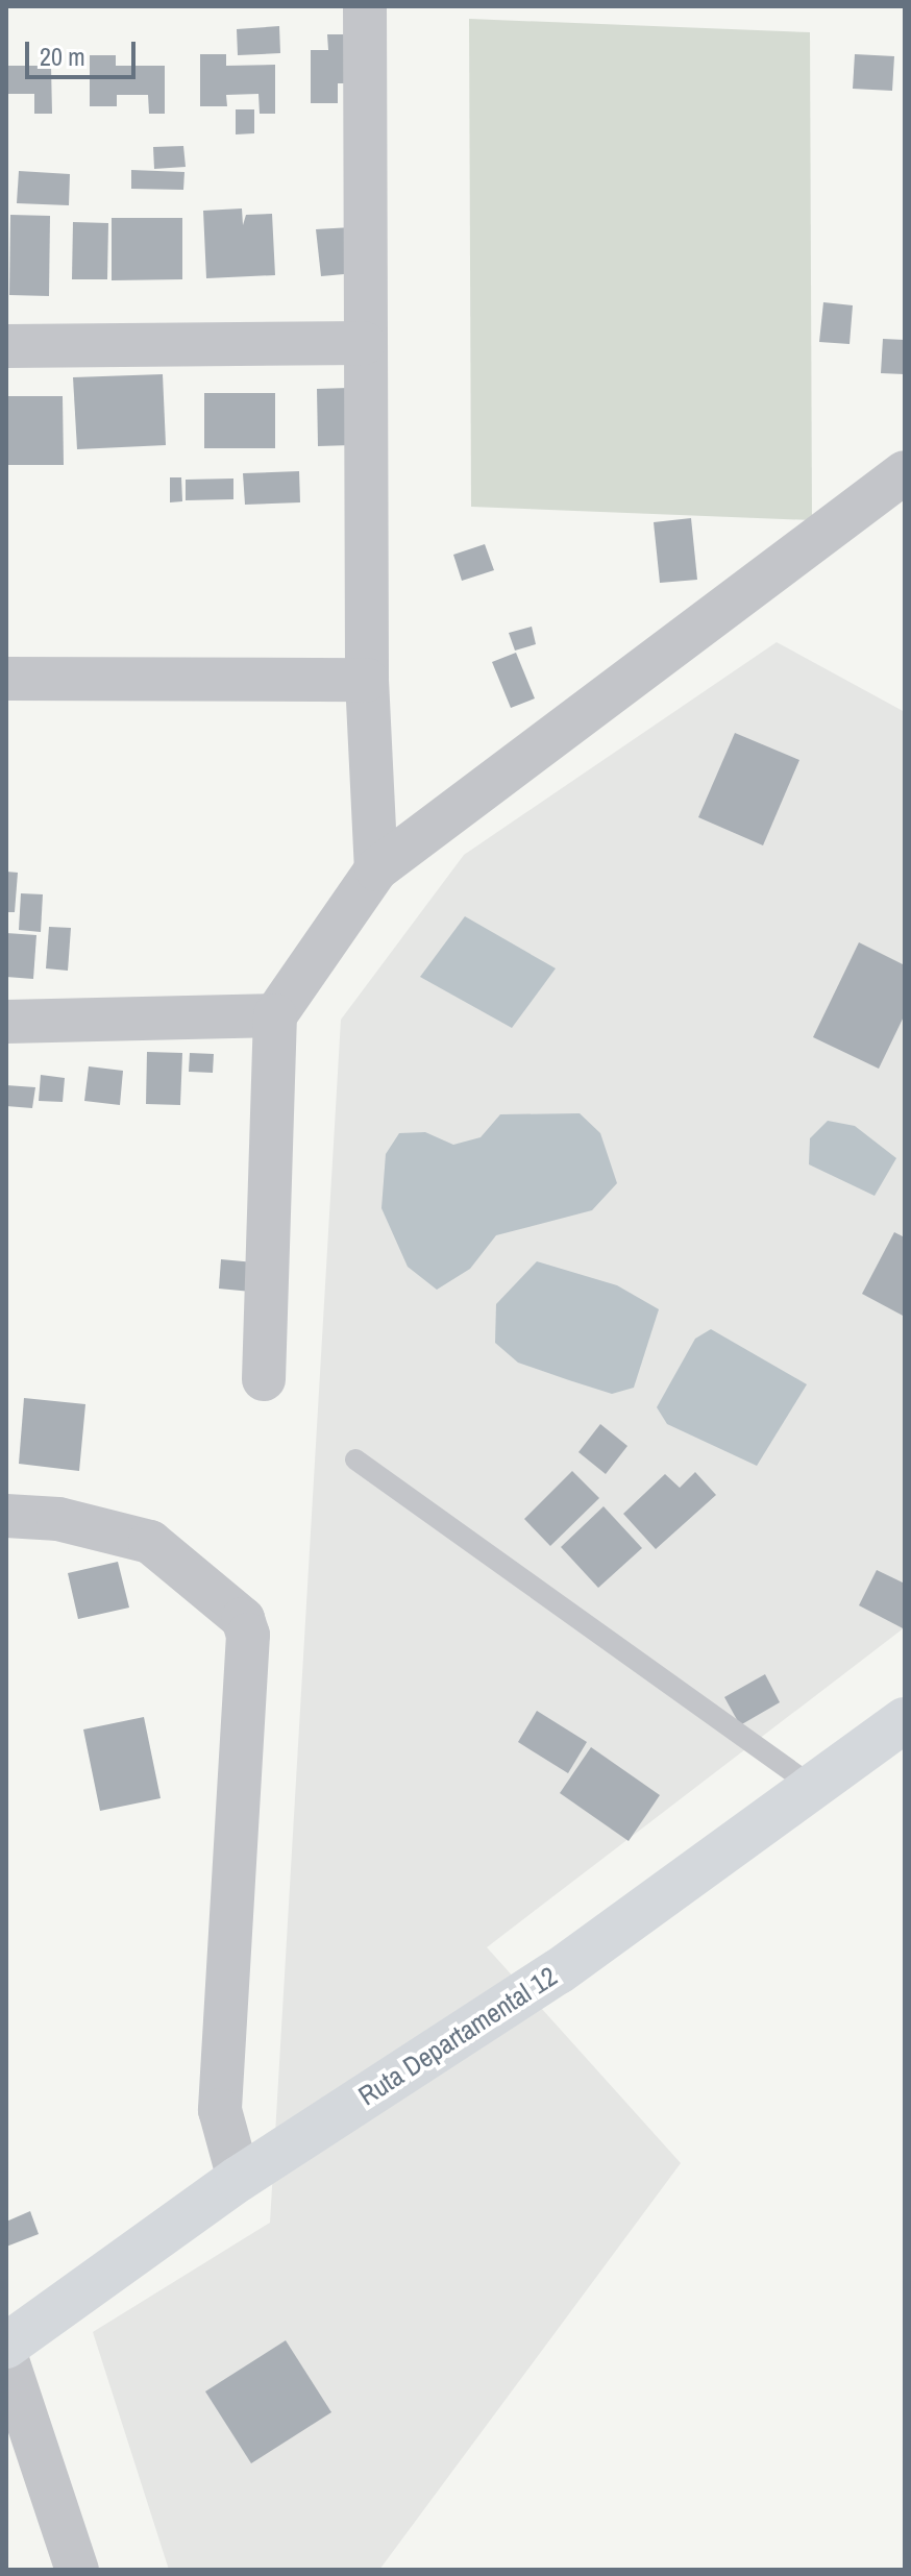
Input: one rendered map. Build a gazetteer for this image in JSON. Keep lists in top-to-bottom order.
{
  "streets": {
    "main road": ["Ruta Departamental 12"]
  },
  "scale_bar": "20 m"
}
